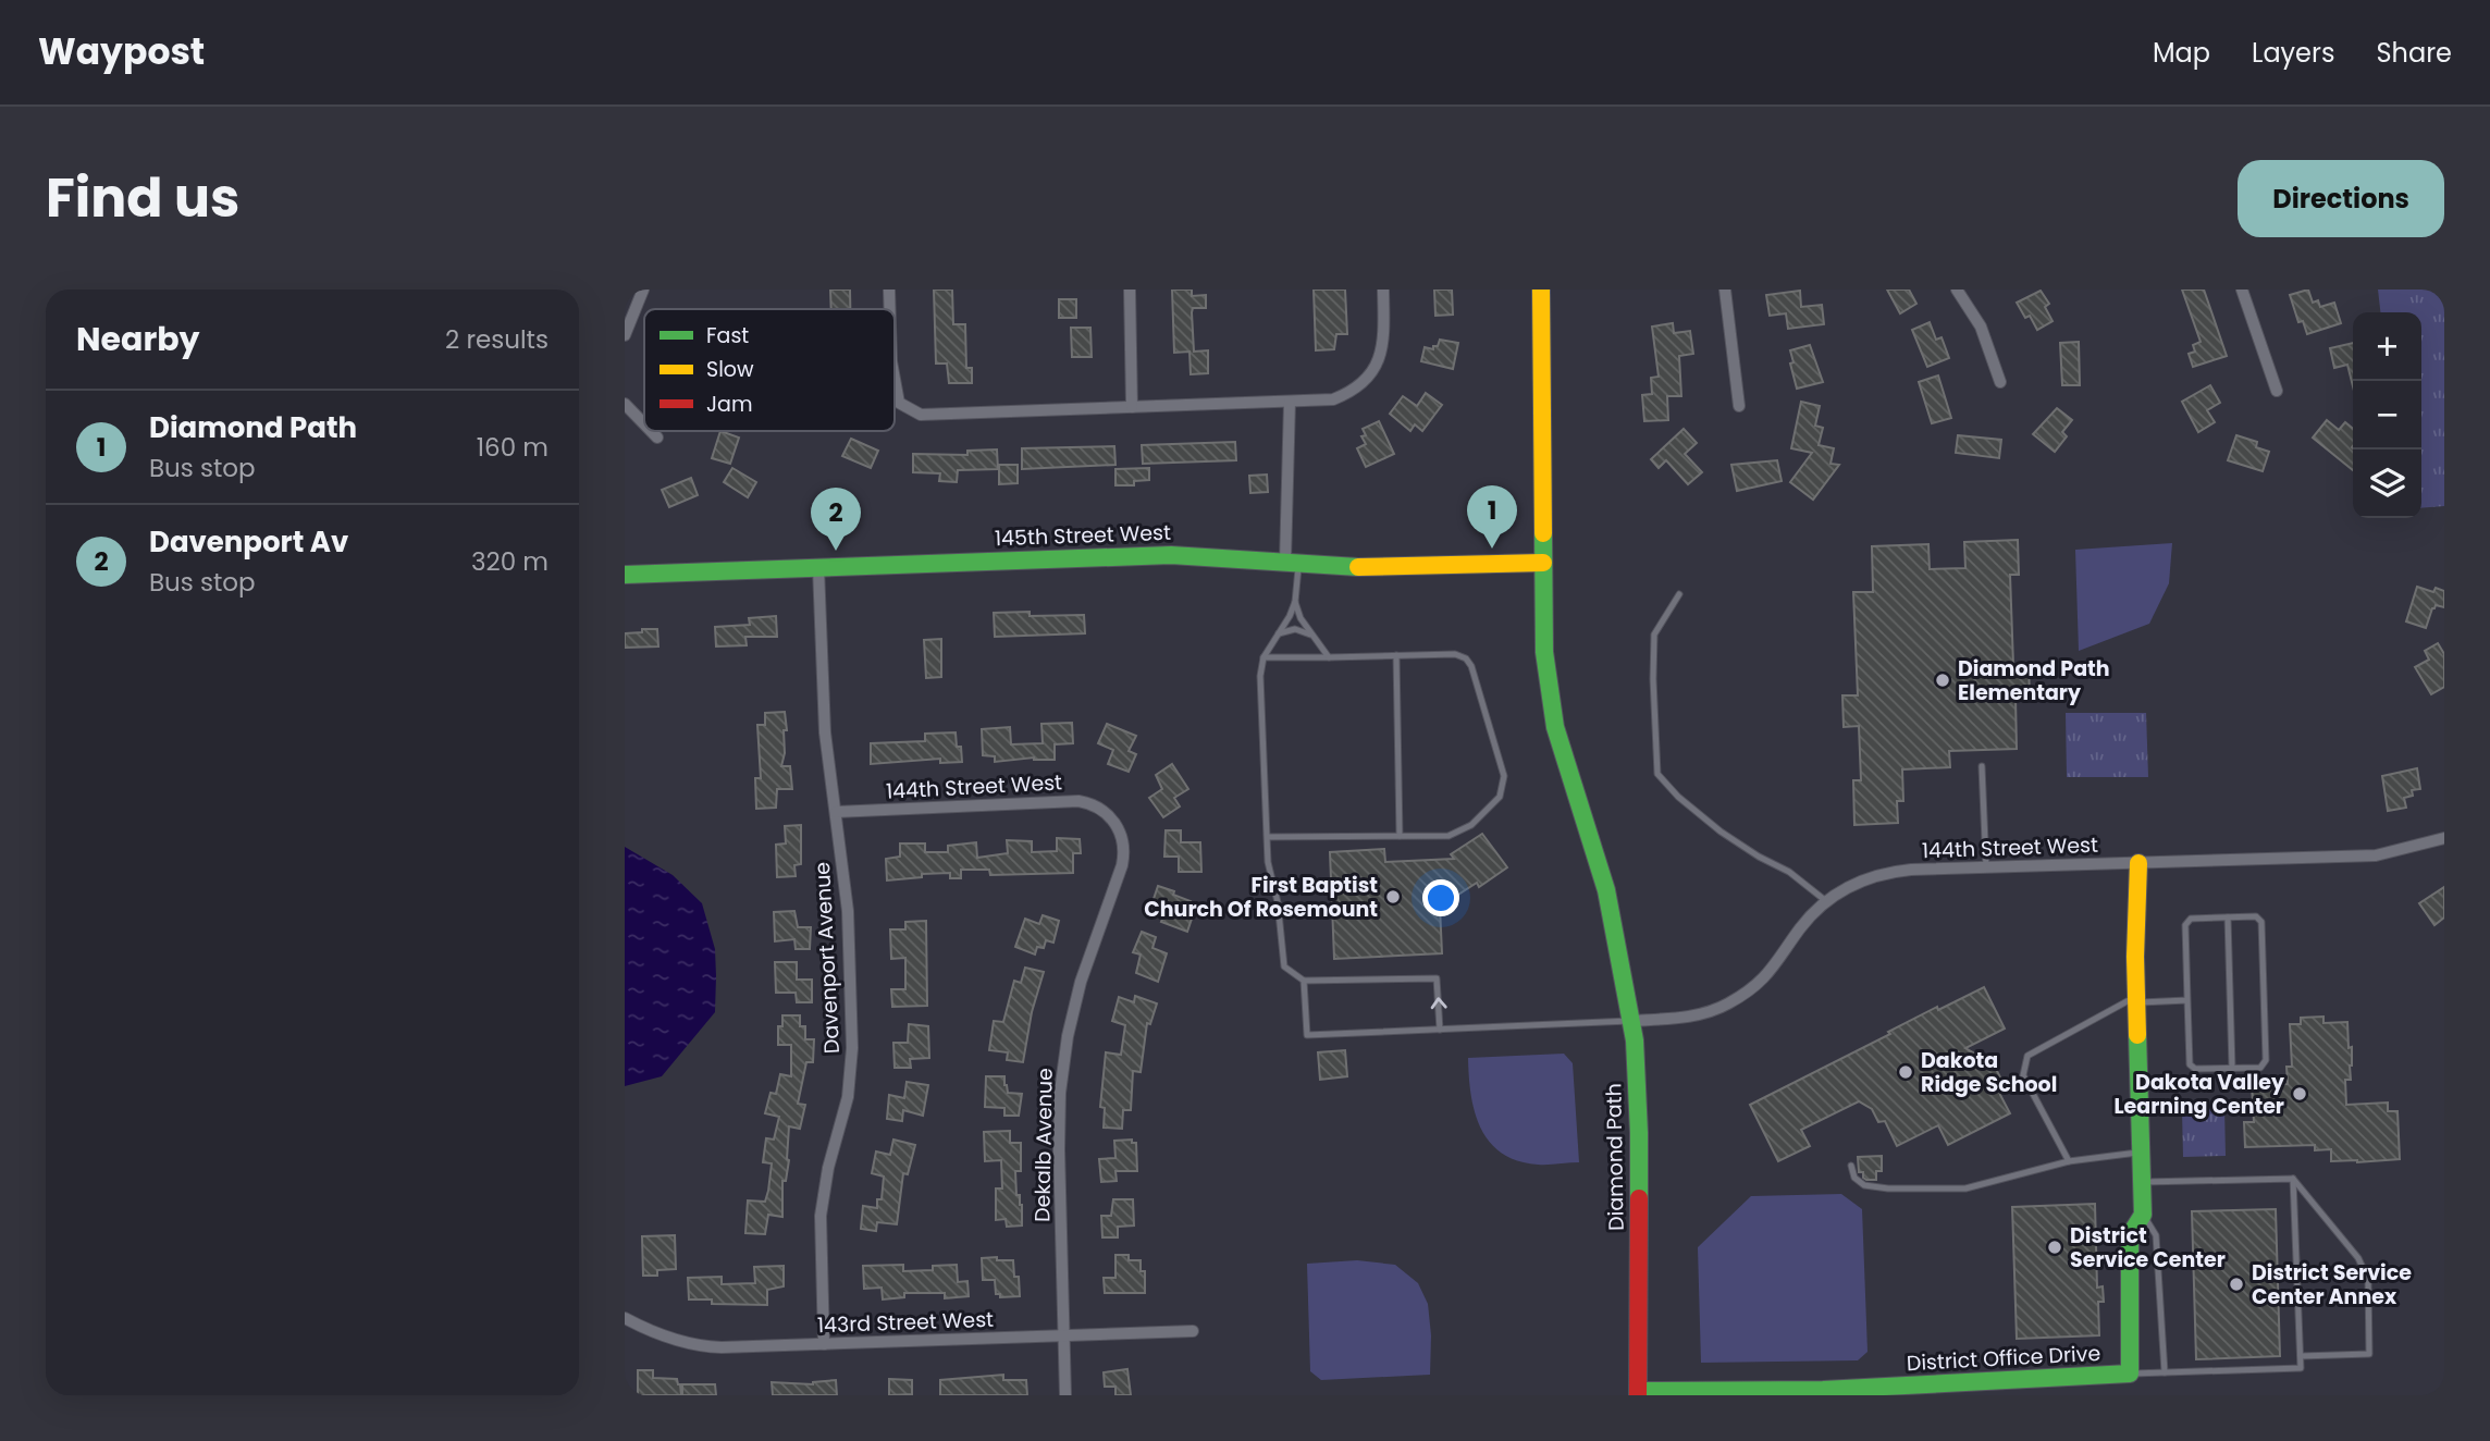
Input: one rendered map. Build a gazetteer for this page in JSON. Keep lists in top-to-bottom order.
{
  "streets": {
    "street": [
      "145th Street West",
      "144th Street West",
      "Davenport Avenue",
      "Dekalb Avenue",
      "Diamond Path",
      "143rd Street West",
      "District Office Drive"
    ]
  },
  "crossings": [
    ["145th Street West", "Davenport Avenue"],
    ["145th Street West", "Diamond Path"],
    ["144th Street West", "Davenport Avenue"],
    ["144th Street West", "Dekalb Avenue"],
    ["144th Street West", "Diamond Path"],
    ["144th Street West", "District Office Drive"],
    ["Davenport Avenue", "143rd Street West"],
    ["Dekalb Avenue", "143rd Street West"],
    ["Diamond Path", "District Office Drive"]
  ],
  "places": [
    "Diamond Path Elementary",
    "First Baptist Church Of Rosemount",
    "Dakota Ridge School",
    "Dakota Valley Learning Center",
    "District Service Center",
    "District Service Center Annex"
  ],
  "legend": ["Fast", "Slow", "Jam"],
  "page": {
    "header": "Waypost",
    "nav": ["Map", "Layers", "Share"],
    "title": "Find us",
    "buttons": "Directions",
    "heading": ["Nearby", "2 results"],
    "map_buttons": ["+", "−"],
    "list": [
      {
        "mark": "1",
        "name": "Diamond Path",
        "note": "Bus stop",
        "value": "160 m"
      },
      {
        "mark": "2",
        "name": "Davenport Av",
        "note": "Bus stop",
        "value": "320 m"
      }
    ],
    "pins": ["1", "2"]
  }
}
